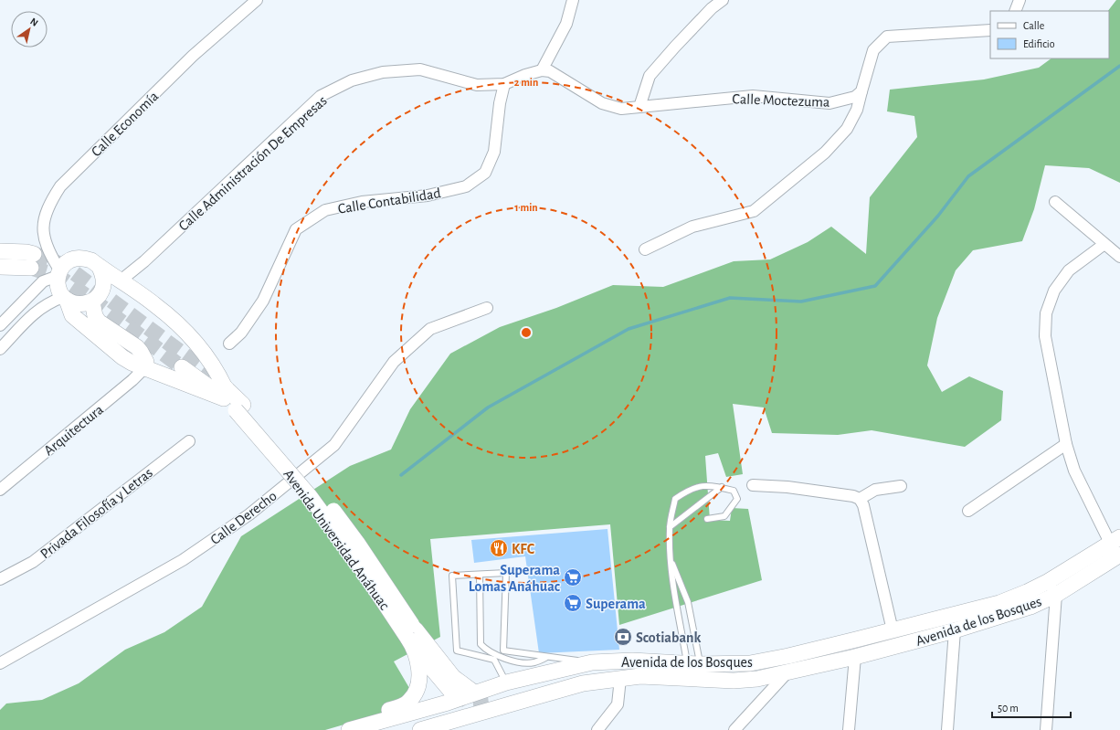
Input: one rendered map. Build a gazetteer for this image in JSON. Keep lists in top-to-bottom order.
{
  "streets": {
    "main road": ["Avenida Universidad Anáhuac", "Avenida de los Bosques"],
    "street": [
      "Calle Moctezuma",
      "Calle Economía",
      "Calle Administración De Empresas",
      "Calle Contabilidad",
      "Arquitectura",
      "Privada Filosofía y Letras",
      "Calle Derecho"
    ]
  },
  "crossings": [
    ["Calle Administración De Empresas", "Calle Contabilidad"],
    ["Avenida Universidad Anáhuac", "Avenida de los Bosques"]
  ],
  "places": {
    "restaurant": ["KFC"],
    "supermarket": ["Superama Lomas Anáhuac", "Superama"],
    "bank": ["Scotiabank"]
  },
  "legend": ["Calle", "Edificio"],
  "scale_bar": "50 m",
  "north": "top right",
  "rings": ["2 min", "1 min"]
}
